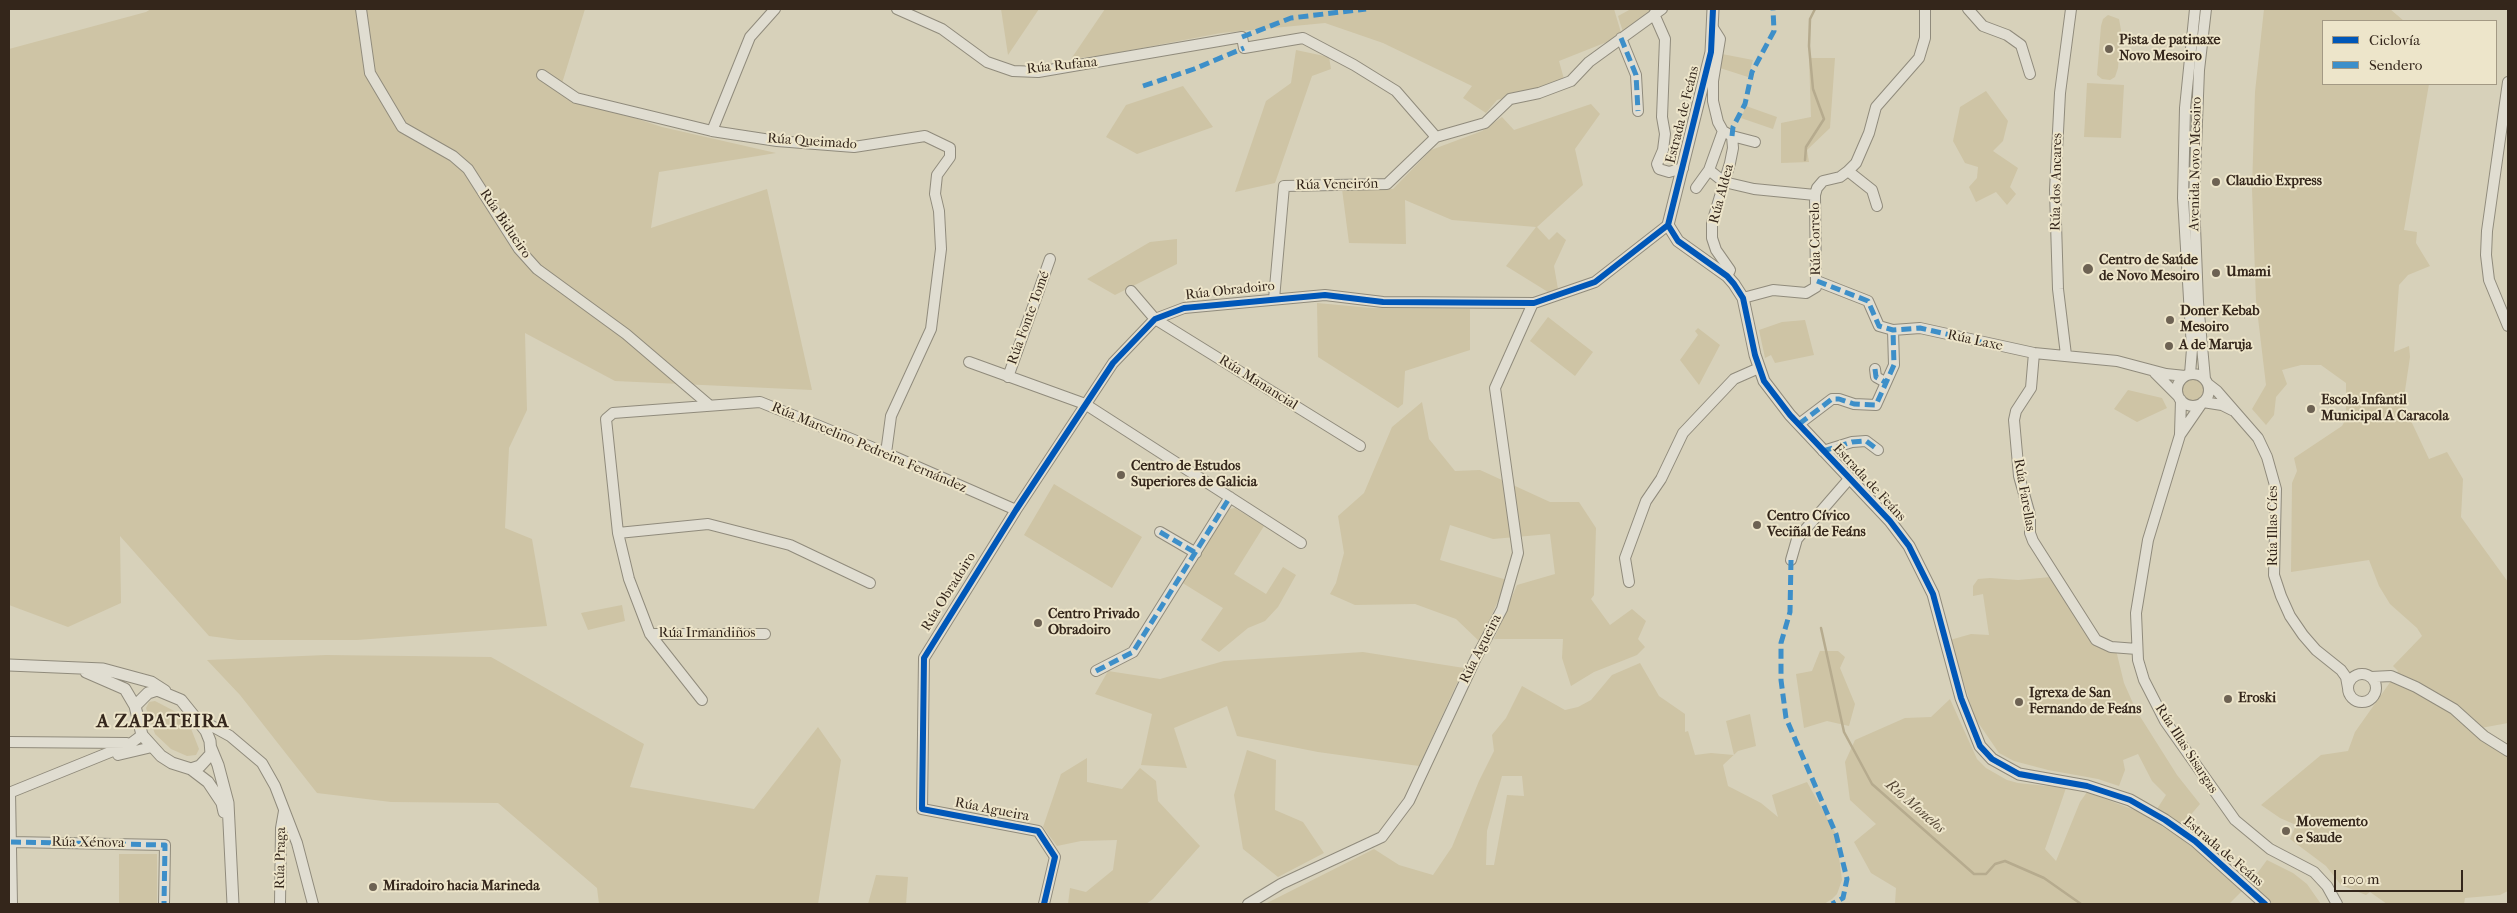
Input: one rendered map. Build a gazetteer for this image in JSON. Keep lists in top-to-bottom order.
{
  "streets": {
    "street": [
      "Rúa Rufana",
      "Estrada de Feáns",
      "Rúa Queimado",
      "Avenida Novo Mesoiro",
      "Rúa dos Ancares",
      "Rúa Veneirón",
      "Rúa Aldea",
      "Rúa Bidueiro",
      "Rúa Correlo",
      "Rúa Obradoiro",
      "Rúa Fonte Tomé",
      "Rúa Laxe",
      "Rúa Manancial",
      "Rúa Marcelino Pedreira Fernández",
      "Rúa Farellas",
      "Rúa Illas Cíes",
      "Rúa Irmandiños",
      "Rúa Agueira",
      "Rúa Illas Sisargas",
      "Rúa Xénova",
      "Rúa Praga"
    ]
  },
  "crossings": [
    ["Rúa Rufana", "Rúa Veneirón"],
    ["Estrada de Feáns", "Rúa Aldea"],
    ["Estrada de Feáns", "Rúa Correlo"],
    ["Estrada de Feáns", "Rúa Obradoiro"],
    ["Rúa Queimado", "Rúa Marcelino Pedreira Fernández"],
    ["Avenida Novo Mesoiro", "Rúa Laxe"],
    ["Avenida Novo Mesoiro", "Rúa Illas Cíes"],
    ["Avenida Novo Mesoiro", "Rúa Illas Sisargas"],
    ["Rúa dos Ancares", "Rúa Laxe"],
    ["Rúa Veneirón", "Rúa Obradoiro"],
    ["Rúa Bidueiro", "Rúa Marcelino Pedreira Fernández"],
    ["Rúa Obradoiro", "Rúa Fonte Tomé"],
    ["Rúa Obradoiro", "Rúa Manancial"],
    ["Rúa Obradoiro", "Rúa Marcelino Pedreira Fernández"],
    ["Rúa Obradoiro", "Rúa Agueira"],
    ["Rúa Laxe", "Rúa Farellas"],
    ["Rúa Laxe", "Rúa Illas Cíes"],
    ["Rúa Laxe", "Rúa Illas Sisargas"],
    ["Rúa Marcelino Pedreira Fernández", "Rúa Irmandiños"],
    ["Rúa Farellas", "Rúa Illas Sisargas"],
    ["Rúa Illas Cíes", "Rúa Illas Sisargas"]
  ],
  "districts": ["A ZAPATEIRA"],
  "water": ["Río Monelos"],
  "places": [
    "Pista de patinaxe Novo Mesoiro",
    "Claudio Express",
    "Centro de Saúde de Novo Mesoiro",
    "Umami",
    "Doner Kebab Mesoiro",
    "A de Maruja",
    "Escola Infantil Municipal A Caracola",
    "Centro de Estudos Superiores de Galicia",
    "Centro Cívico Veciñal de Feáns",
    "Centro Privado Obradoiro",
    "Eroski",
    "Igrexa de San Fernando de Feáns",
    "Movemento e Saude",
    "Miradoiro hacia Marineda"
  ],
  "legend": ["Ciclovía", "Sendero"],
  "scale_bar": "100 m"
}
